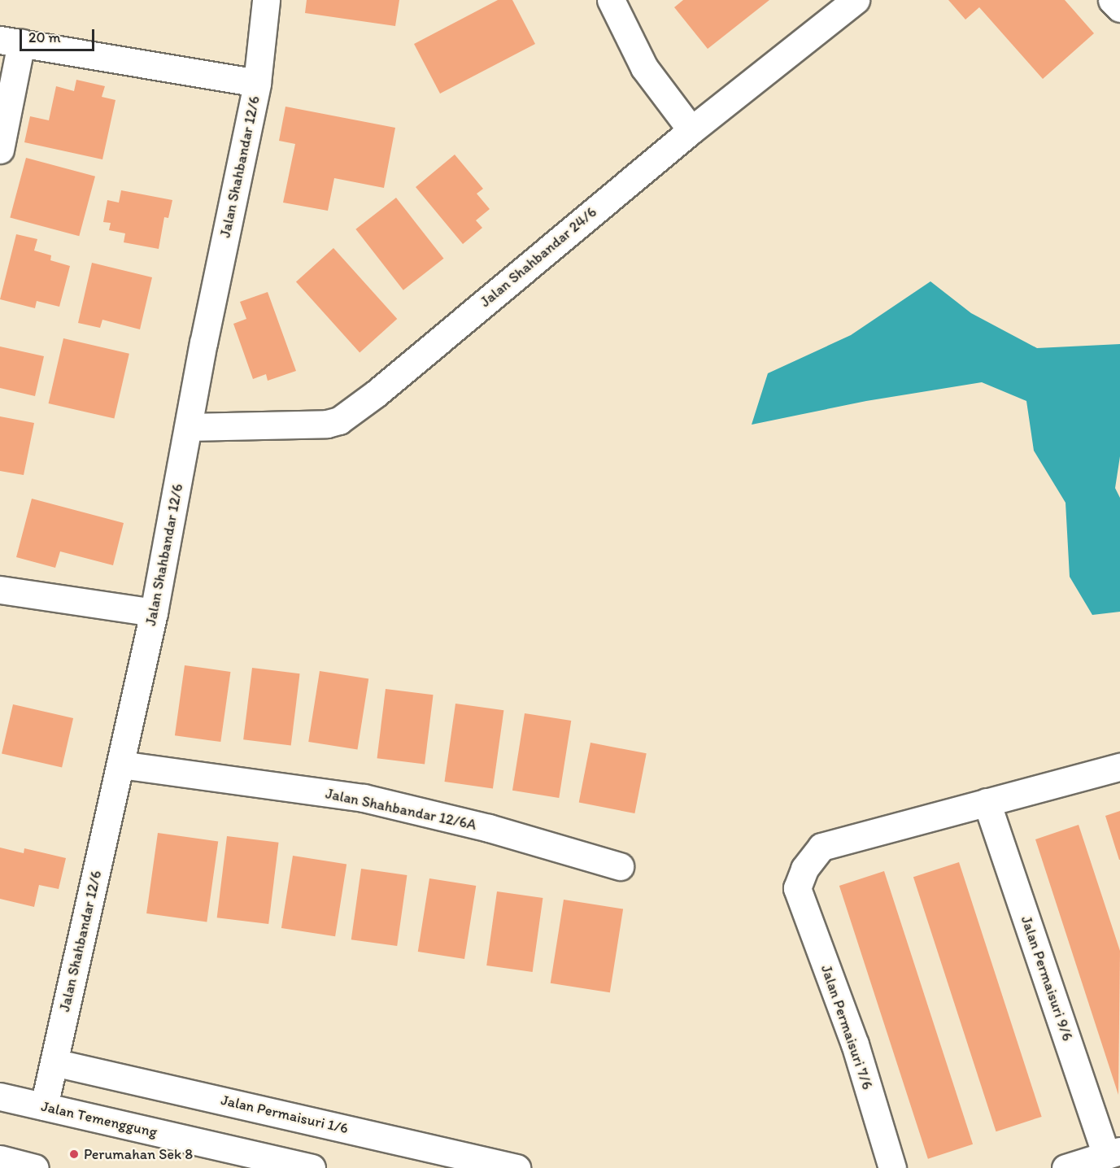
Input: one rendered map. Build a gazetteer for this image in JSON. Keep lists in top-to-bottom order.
{
  "streets": {
    "street": [
      "Jalan Shahbandar 12/6",
      "Jalan Shahbandar 24/6",
      "Jalan Shahbandar 12/6A",
      "Jalan Permaisuri 9/6",
      "Jalan Permaisuri 7/6",
      "Jalan Permaisuri 1/6",
      "Jalan Temenggung"
    ]
  },
  "crossings": [
    ["Jalan Shahbandar 12/6", "Jalan Shahbandar 24/6"],
    ["Jalan Shahbandar 12/6", "Jalan Shahbandar 12/6A"],
    ["Jalan Shahbandar 12/6", "Jalan Permaisuri 1/6"],
    ["Jalan Shahbandar 12/6", "Jalan Temenggung"],
    ["Jalan Permaisuri 9/6", "Jalan Permaisuri 7/6"]
  ],
  "places": ["Perumahan Sek 8"],
  "scale_bar": "20 m"
}
